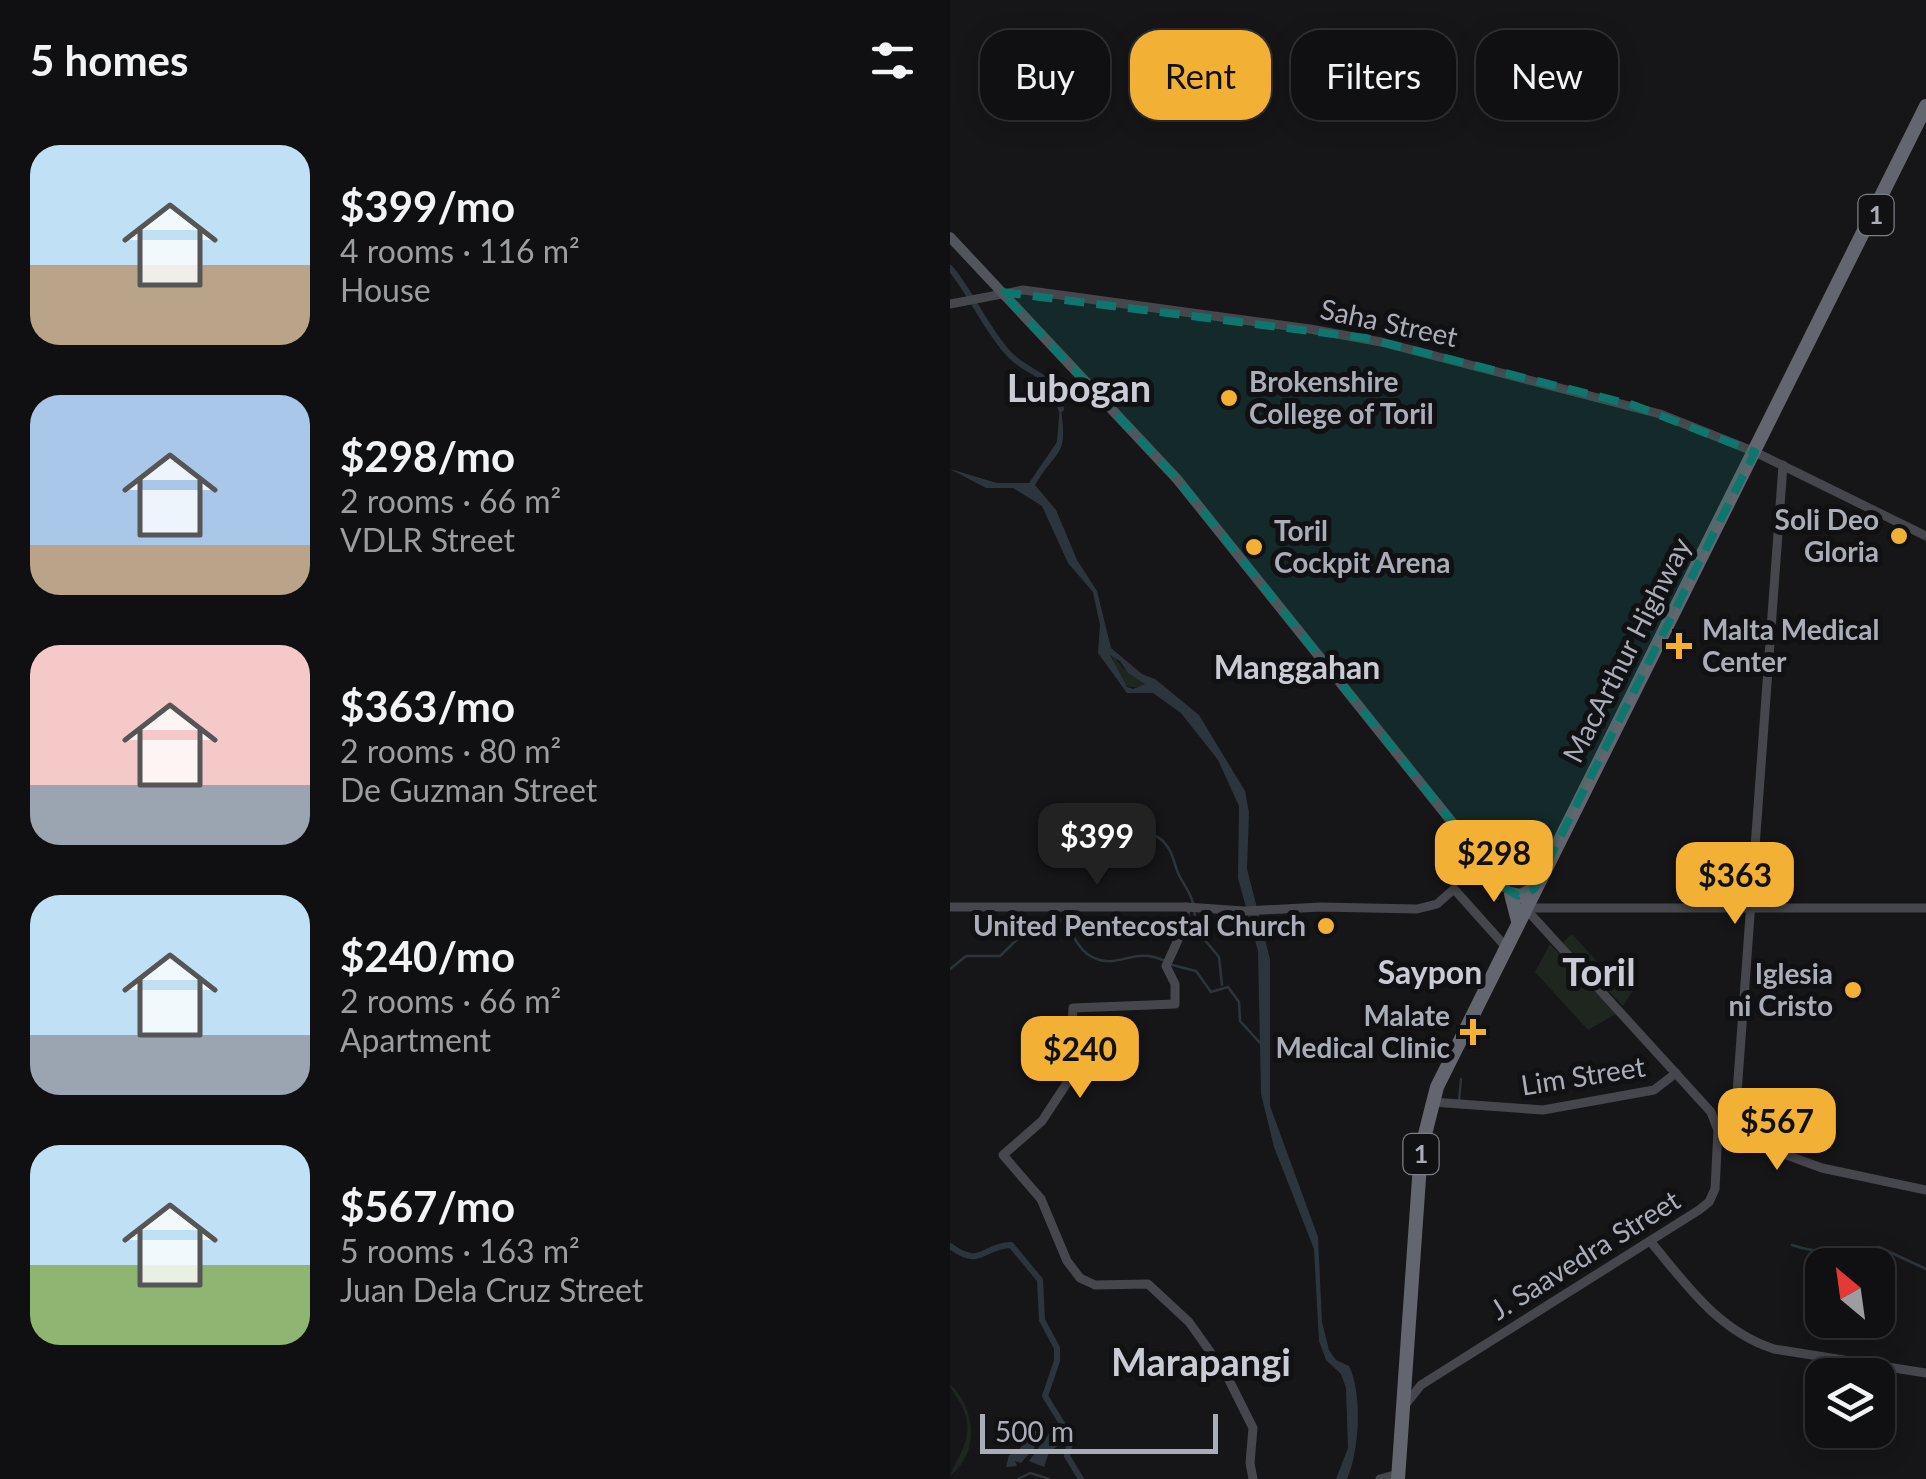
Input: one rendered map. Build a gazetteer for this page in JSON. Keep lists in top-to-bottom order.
{
  "streets": {
    "highway": ["1", "MacArthur Highway"],
    "street": ["Saha Street", "Lim Street", "J. Saavedra Street"]
  },
  "crossings": [
    ["Saha Street", "MacArthur Highway"],
    ["Saha Street", "J. Saavedra Street"],
    ["MacArthur Highway", "Lim Street"],
    ["MacArthur Highway", "J. Saavedra Street"]
  ],
  "districts": [
    "Lubogan",
    "Manggahan",
    "Saypon",
    "Toril",
    "Marapangi"
  ],
  "places": {
    "other": [
      "Brokenshire College of Toril",
      "Soli Deo Gloria",
      "Toril Cockpit Arena",
      "United Pentecostal Church",
      "Iglesia ni Cristo"
    ],
    "health": ["Malta Medical Center", "Malate Medical Clinic"]
  },
  "scale_bar": "500 m",
  "north": "top left",
  "page": {
    "heading": "5 homes",
    "chip": [
      "Buy",
      "Rent",
      "Filters",
      "New"
    ],
    "list": [
      {
        "name": "$399/mo",
        "note": "4 rooms · 116 m² · House"
      },
      {
        "name": "$298/mo",
        "note": "2 rooms · 66 m² · VDLR Street"
      },
      {
        "name": "$363/mo",
        "note": "2 rooms · 80 m² · De Guzman Street"
      },
      {
        "name": "$240/mo",
        "note": "2 rooms · 66 m² · Apartment"
      },
      {
        "name": "$567/mo",
        "note": "5 rooms · 163 m² · Juan Dela Cruz Street"
      }
    ],
    "price": [
      "$399",
      "$298",
      "$363",
      "$240",
      "$567"
    ],
    "scale": "500 m"
  }
}
